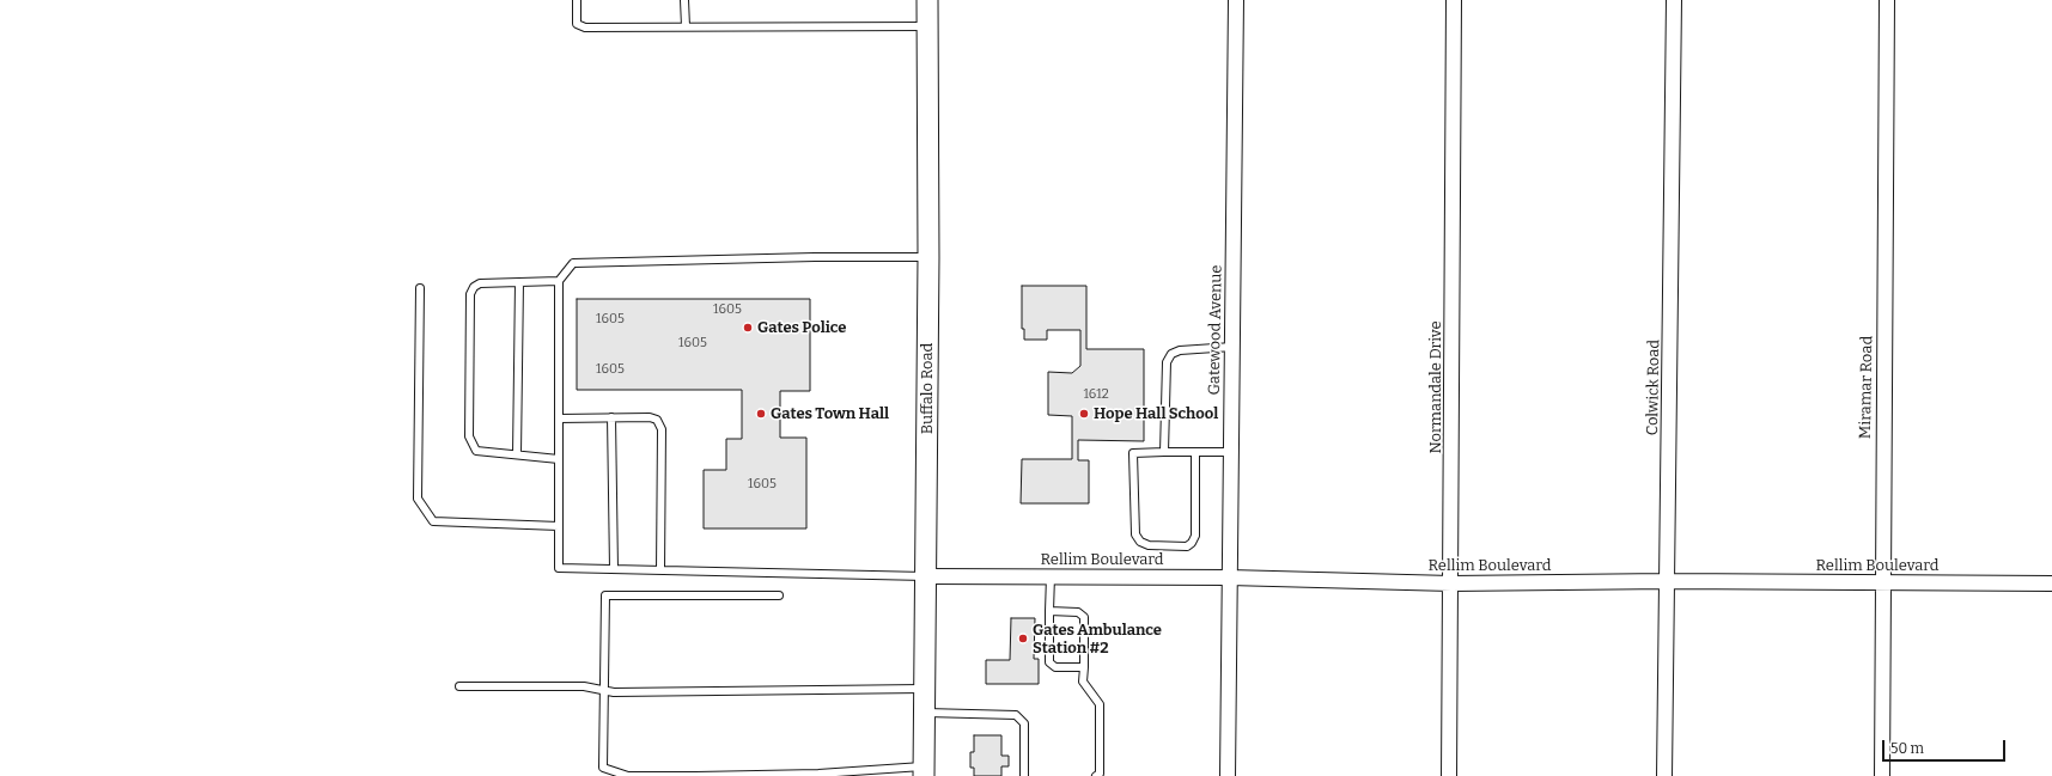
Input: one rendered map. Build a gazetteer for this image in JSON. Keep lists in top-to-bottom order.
{
  "streets": {
    "main road": ["Buffalo Road"],
    "street": [
      "Gatewood Avenue",
      "Normandale Drive",
      "Colwick Road",
      "Miramar Road",
      "Rellim Boulevard"
    ]
  },
  "crossings": [
    ["Gatewood Avenue", "Rellim Boulevard"],
    ["Normandale Drive", "Rellim Boulevard"],
    ["Colwick Road", "Rellim Boulevard"],
    ["Miramar Road", "Rellim Boulevard"],
    ["Buffalo Road", "Rellim Boulevard"]
  ],
  "places": [
    "Gates Police",
    "Gates Town Hall",
    "Hope Hall School",
    "Gates Ambulance Station #2"
  ],
  "house_numbers": [
    "1605",
    "1605",
    "1605",
    "1605",
    "1612",
    "1605"
  ],
  "scale_bar": "50 m"
}
